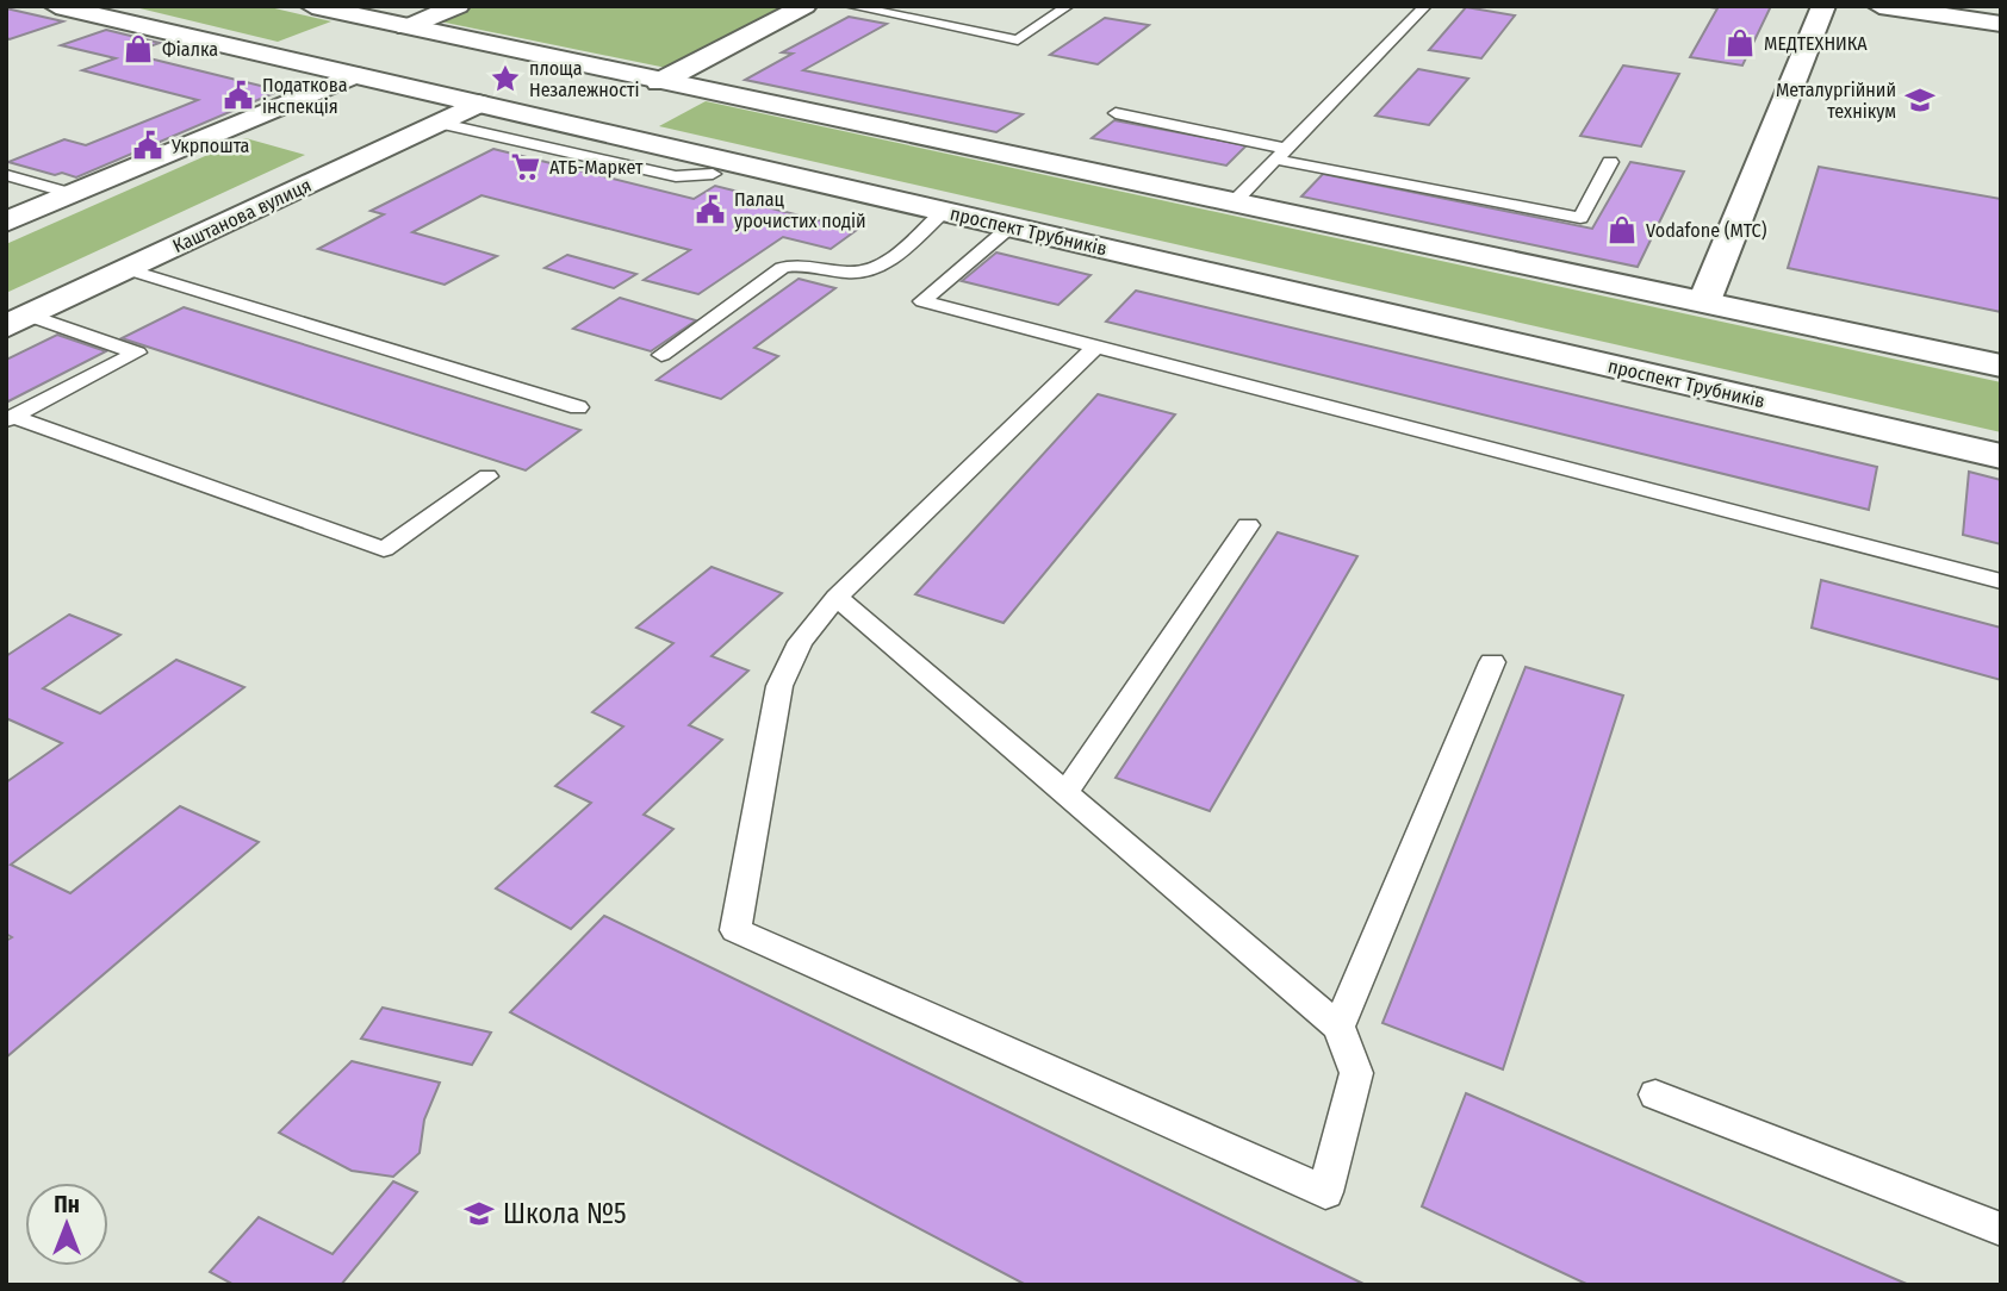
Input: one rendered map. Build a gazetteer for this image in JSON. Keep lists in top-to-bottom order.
{
  "streets": {
    "main road": ["Каштанова вулиця", "проспект Трубників"]
  },
  "crossings": [
    ["Каштанова вулиця", "проспект Трубників"]
  ],
  "places": {
    "shop": ["МЕДТЕХНИКА", "Фіалка", "Vodafone (МТС)"],
    "place": ["площа Незалежності"],
    "public building": ["Податкова інспекція", "Укрпошта", "Палац урочистих подій"],
    "school or university": ["Металургійний технікум", "Школа №5"],
    "supermarket": ["АТБ-Маркет"]
  },
  "north": "top"
}
